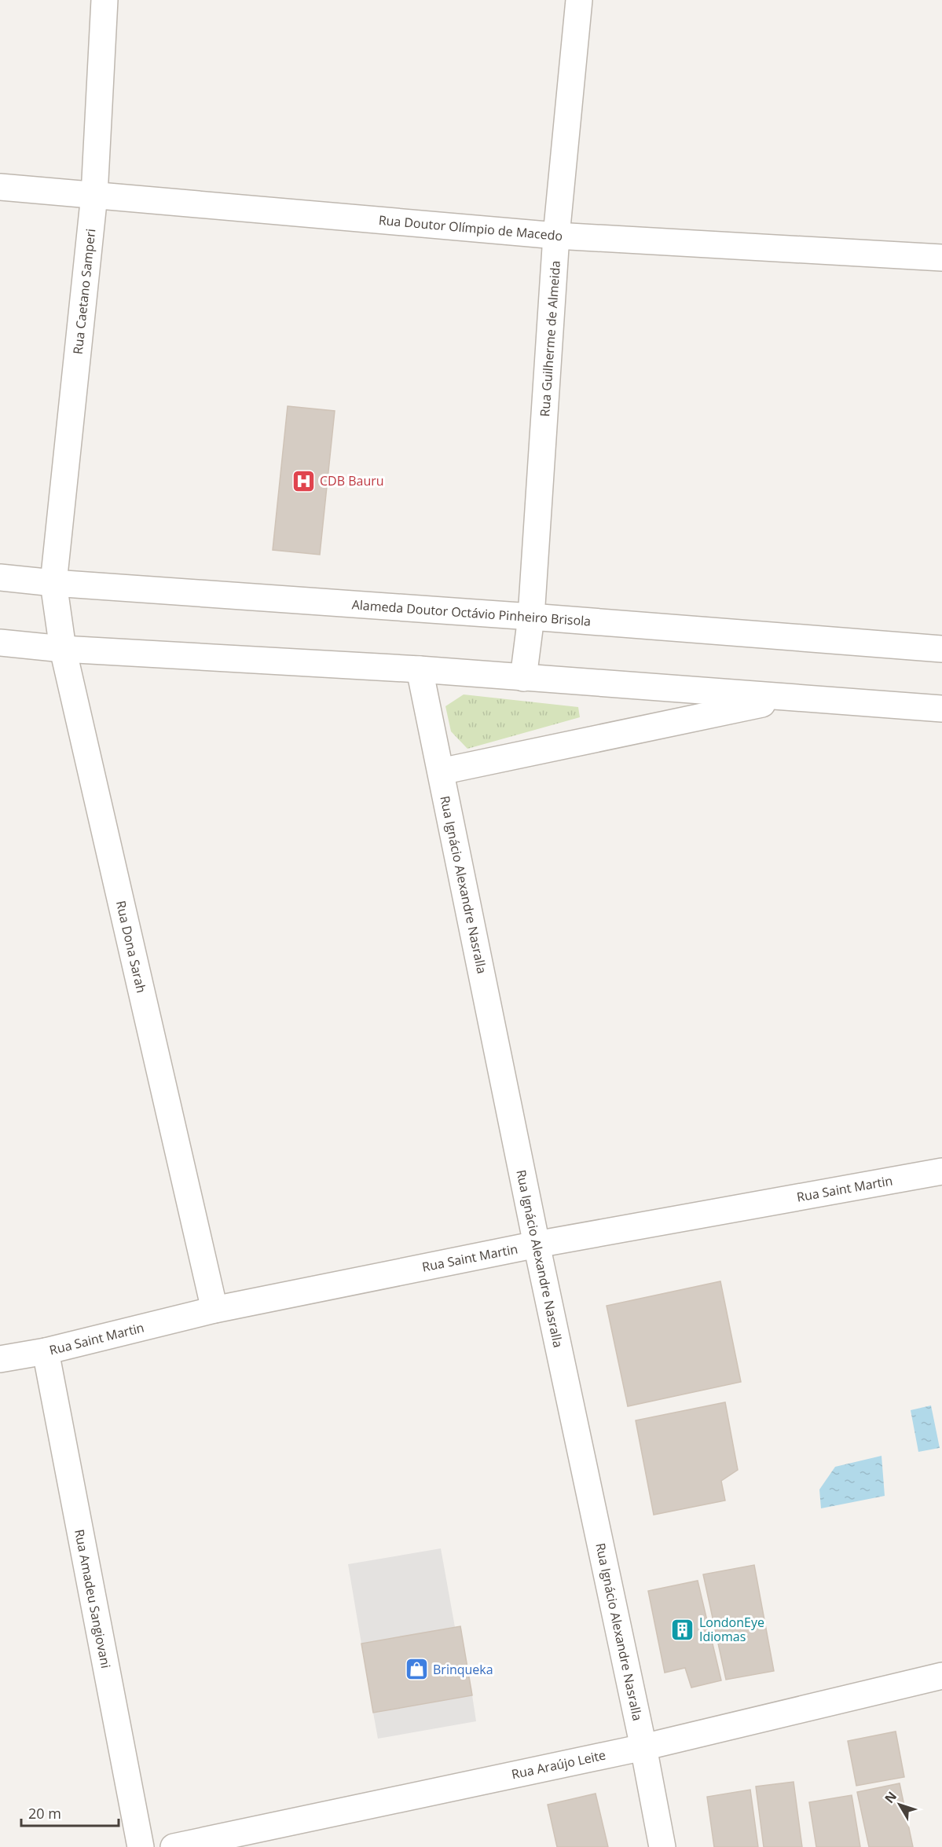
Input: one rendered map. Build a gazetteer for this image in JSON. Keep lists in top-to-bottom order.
{
  "streets": {
    "street": [
      "Rua Doutor Olímpio de Macedo",
      "Rua Caetano Samperi",
      "Rua Guilherme de Almeida",
      "Alameda Doutor Octávio Pinheiro Brisola",
      "Rua Ignácio Alexandre Nasralla",
      "Rua Dona Sarah",
      "Rua Saint Martin",
      "Rua Amadeu Sangiovani",
      "Rua Araújo Leite"
    ]
  },
  "crossings": [
    ["Rua Doutor Olímpio de Macedo", "Rua Caetano Samperi"],
    ["Rua Doutor Olímpio de Macedo", "Rua Guilherme de Almeida"],
    ["Rua Caetano Samperi", "Alameda Doutor Octávio Pinheiro Brisola"],
    ["Rua Caetano Samperi", "Rua Dona Sarah"],
    ["Rua Guilherme de Almeida", "Alameda Doutor Octávio Pinheiro Brisola"],
    ["Alameda Doutor Octávio Pinheiro Brisola", "Rua Dona Sarah"],
    ["Rua Ignácio Alexandre Nasralla", "Rua Saint Martin"],
    ["Rua Ignácio Alexandre Nasralla", "Rua Araújo Leite"],
    ["Rua Dona Sarah", "Rua Saint Martin"],
    ["Rua Saint Martin", "Rua Amadeu Sangiovani"]
  ],
  "places": {
    "hospital": ["CDB Bauru"],
    "building": ["LondonEye Idiomas"],
    "shop": ["Brinqueka"]
  },
  "scale_bar": "20 m",
  "north": "top left"
}
